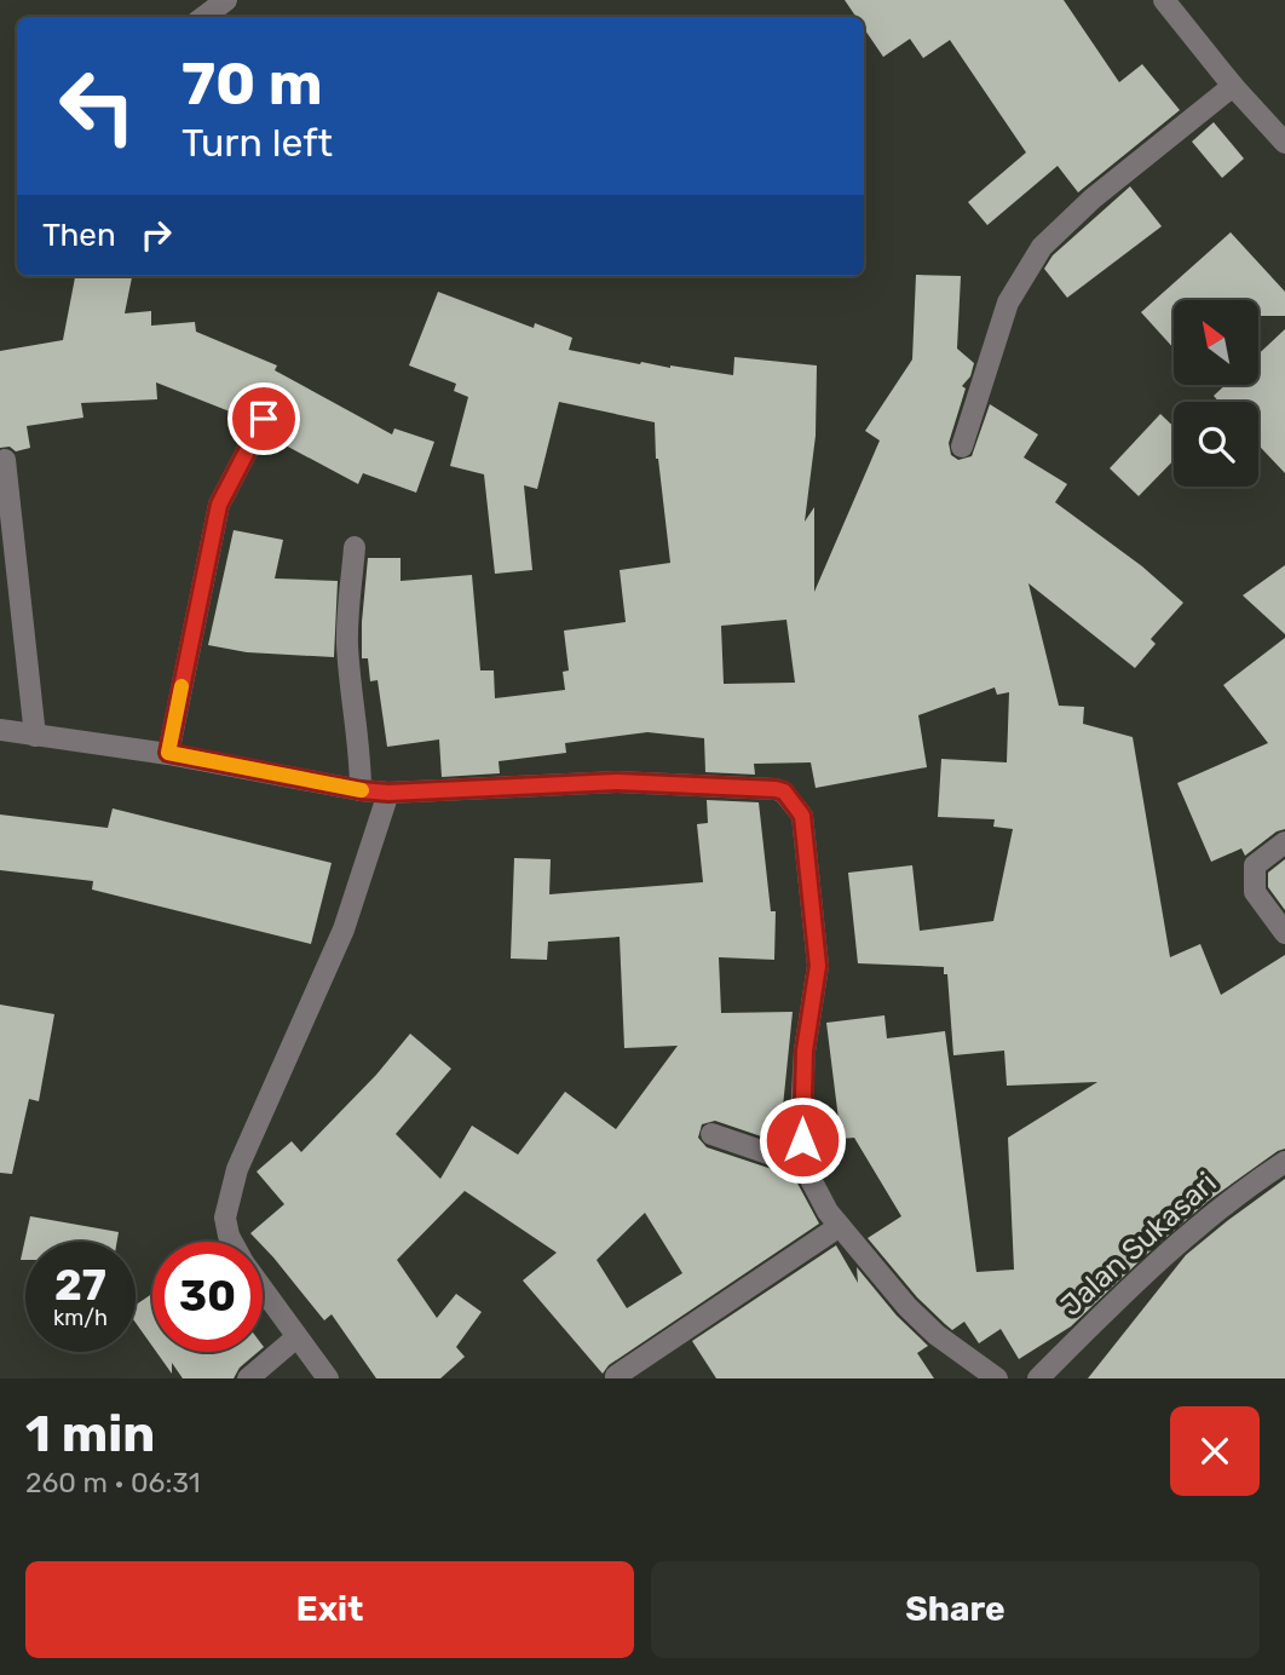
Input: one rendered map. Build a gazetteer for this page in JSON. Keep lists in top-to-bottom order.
{
  "streets": {
    "street": ["Jalan Sukasari"]
  },
  "north": "top left",
  "page": {
    "turn": ["70 m", "Turn left"],
    "then": "Then",
    "speed": "27 km/h",
    "limit": "30",
    "heading": ["1 min", "260 m · 06:31"],
    "buttons": ["Exit", "Share"]
  }
}
